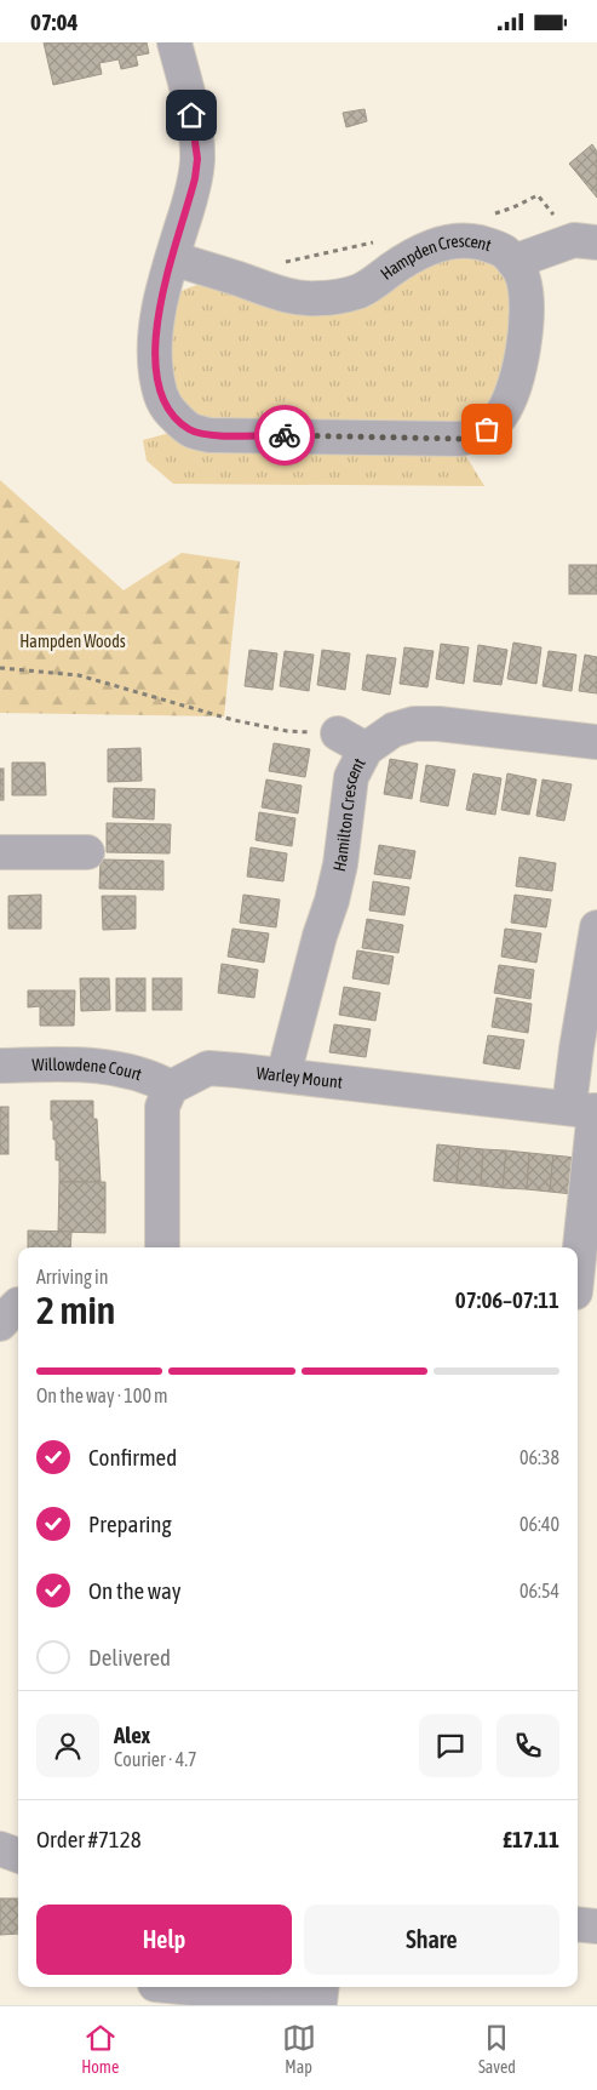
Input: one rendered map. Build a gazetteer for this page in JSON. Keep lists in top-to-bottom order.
{
  "streets": {
    "street": [
      "Hampden Crescent",
      "Hamilton Crescent",
      "Willowdene Court",
      "Warley Mount"
    ]
  },
  "crossings": [
    ["Hamilton Crescent", "Warley Mount"],
    ["Willowdene Court", "Warley Mount"]
  ],
  "parks": ["Hampden Woods"],
  "page": {
    "status": "07:04",
    "heading": ["2 min", "Arriving in", "07:06–07:11"],
    "panel": [
      "Alex",
      "Courier · 4.7",
      "Order #7128",
      "£17.11"
    ],
    "bar": "On the way · 100 m",
    "list": [
      ["Confirmed", "06:38"],
      ["Preparing", "06:40"],
      ["On the way", "06:54"],
      "Delivered"
    ],
    "buttons": ["Help", "Share"],
    "tabs": ["Home", "Map", "Saved"]
  }
}
